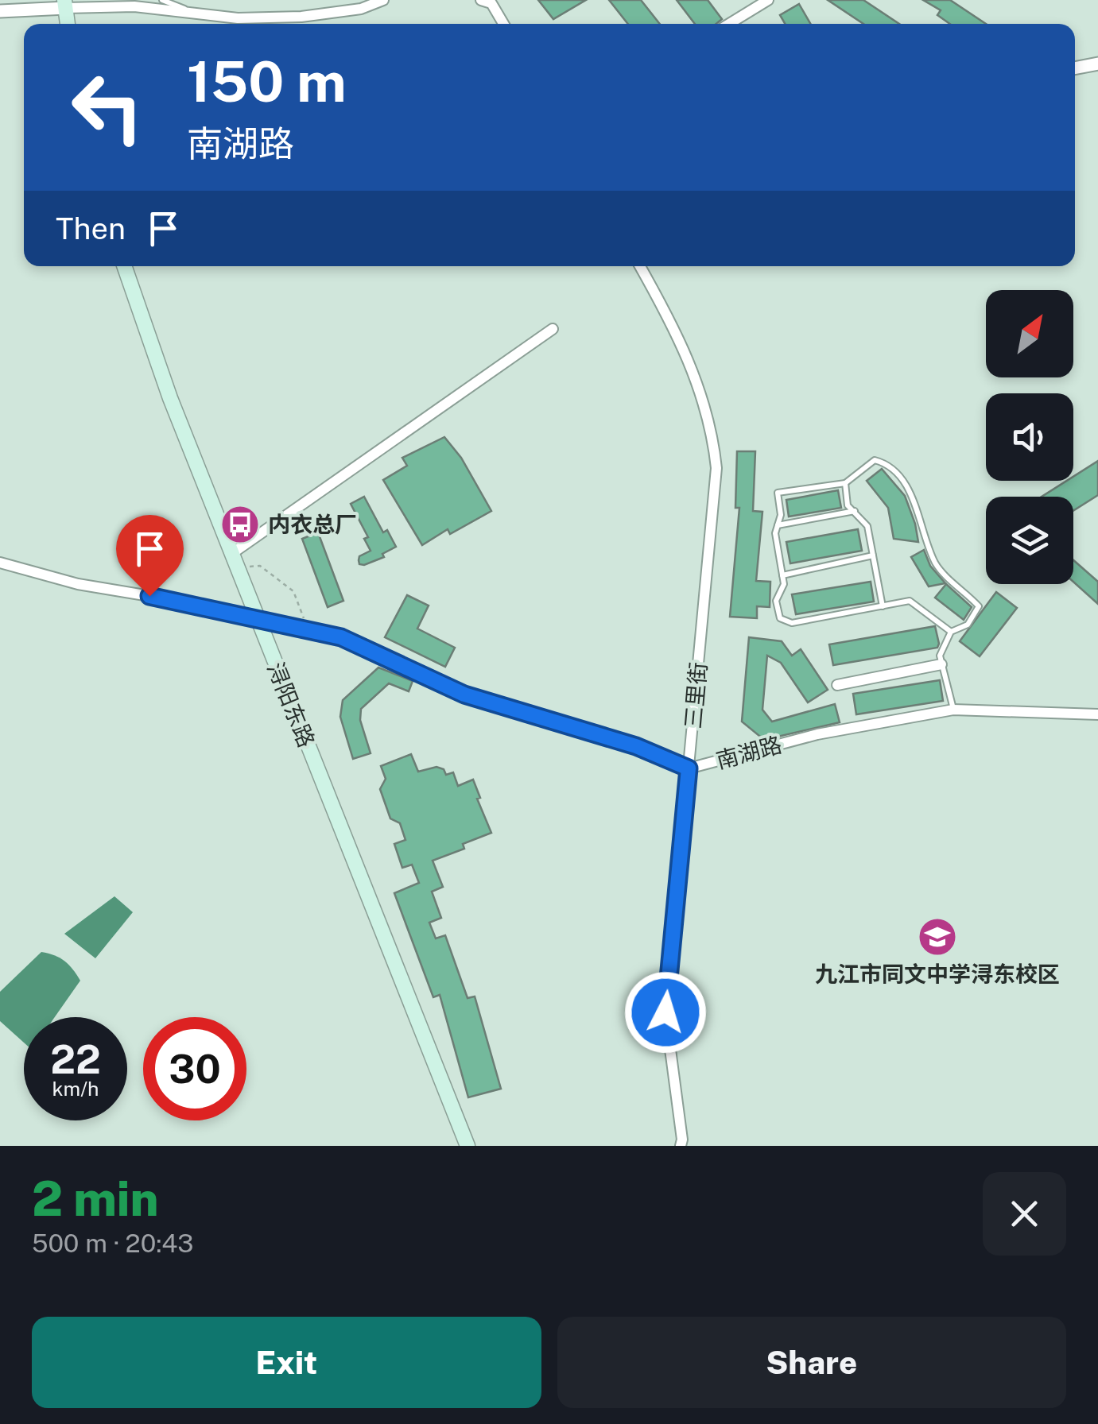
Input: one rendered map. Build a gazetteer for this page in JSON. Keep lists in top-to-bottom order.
{
  "streets": {
    "main road": ["浔阳东路"],
    "street": ["三里街", "南湖路"]
  },
  "crossings": [
    ["三里街", "南湖路"]
  ],
  "places": {
    "bus stop": ["内衣总厂"],
    "school or university": ["九江市同文中学浔东校区"]
  },
  "north": "top right",
  "page": {
    "turn": ["150 m", "南湖路"],
    "then": "Then",
    "speed": "22 km/h",
    "limit": "30",
    "heading": ["2 min", "500 m · 20:43"],
    "buttons": ["Exit", "Share"]
  }
}
